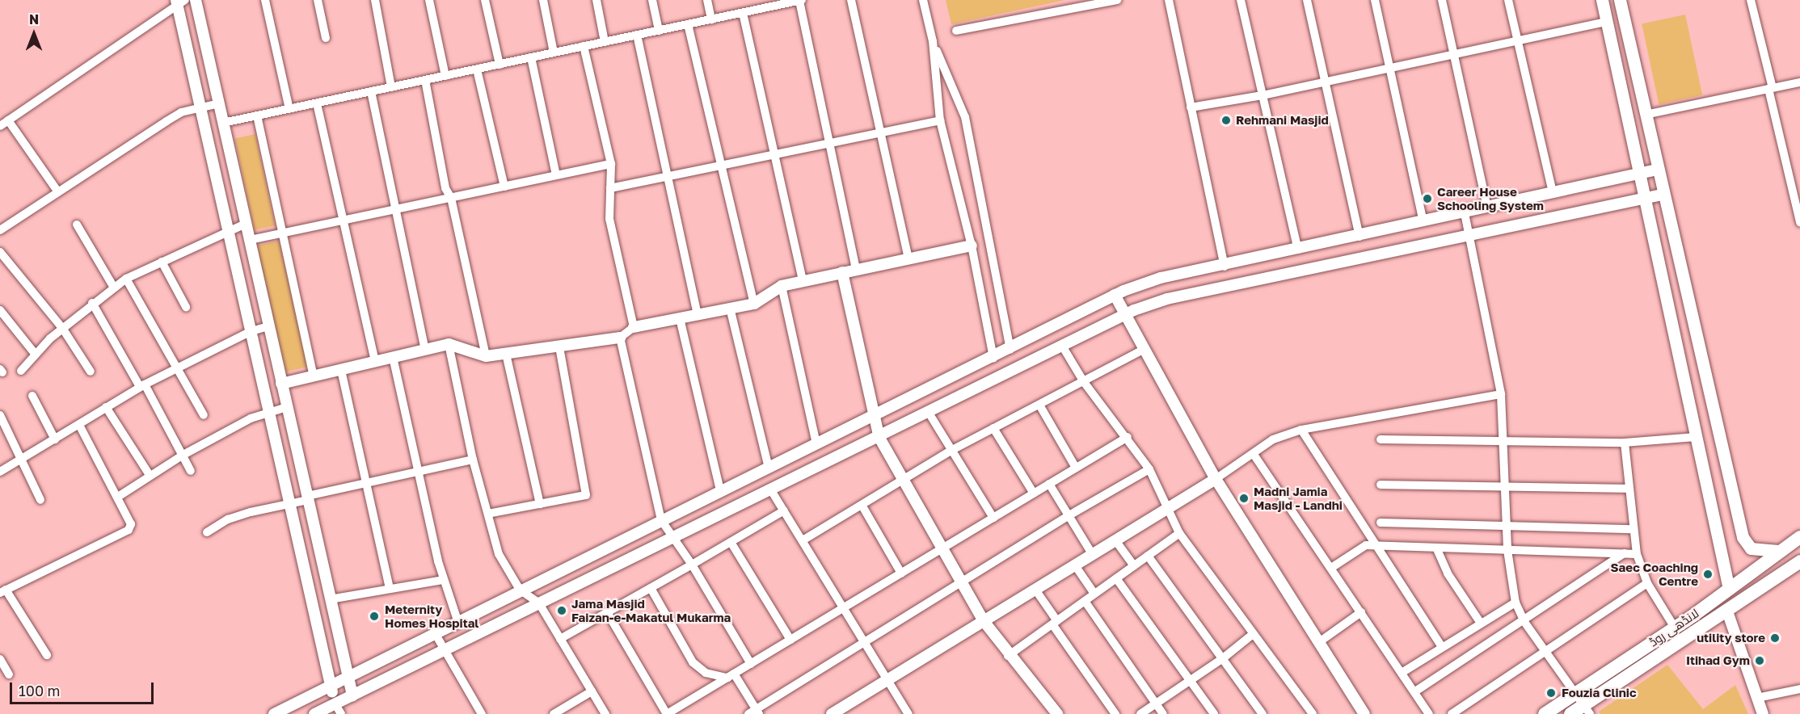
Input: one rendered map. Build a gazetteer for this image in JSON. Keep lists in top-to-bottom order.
{
  "streets": {
    "main road": ["لانڈھی روڈ"]
  },
  "places": [
    "Rehmani Masjid",
    "Career House Schooling System",
    "Madni Jamia Masjid - Landhi",
    "Saec Coaching Centre",
    "Jama Masjid Faizan-e-Makatul Mukarma",
    "Meternity Homes Hospital",
    "utility store",
    "Itihad Gym",
    "Fouzia Clinic"
  ],
  "scale_bar": "100 m",
  "north": "top"
}
